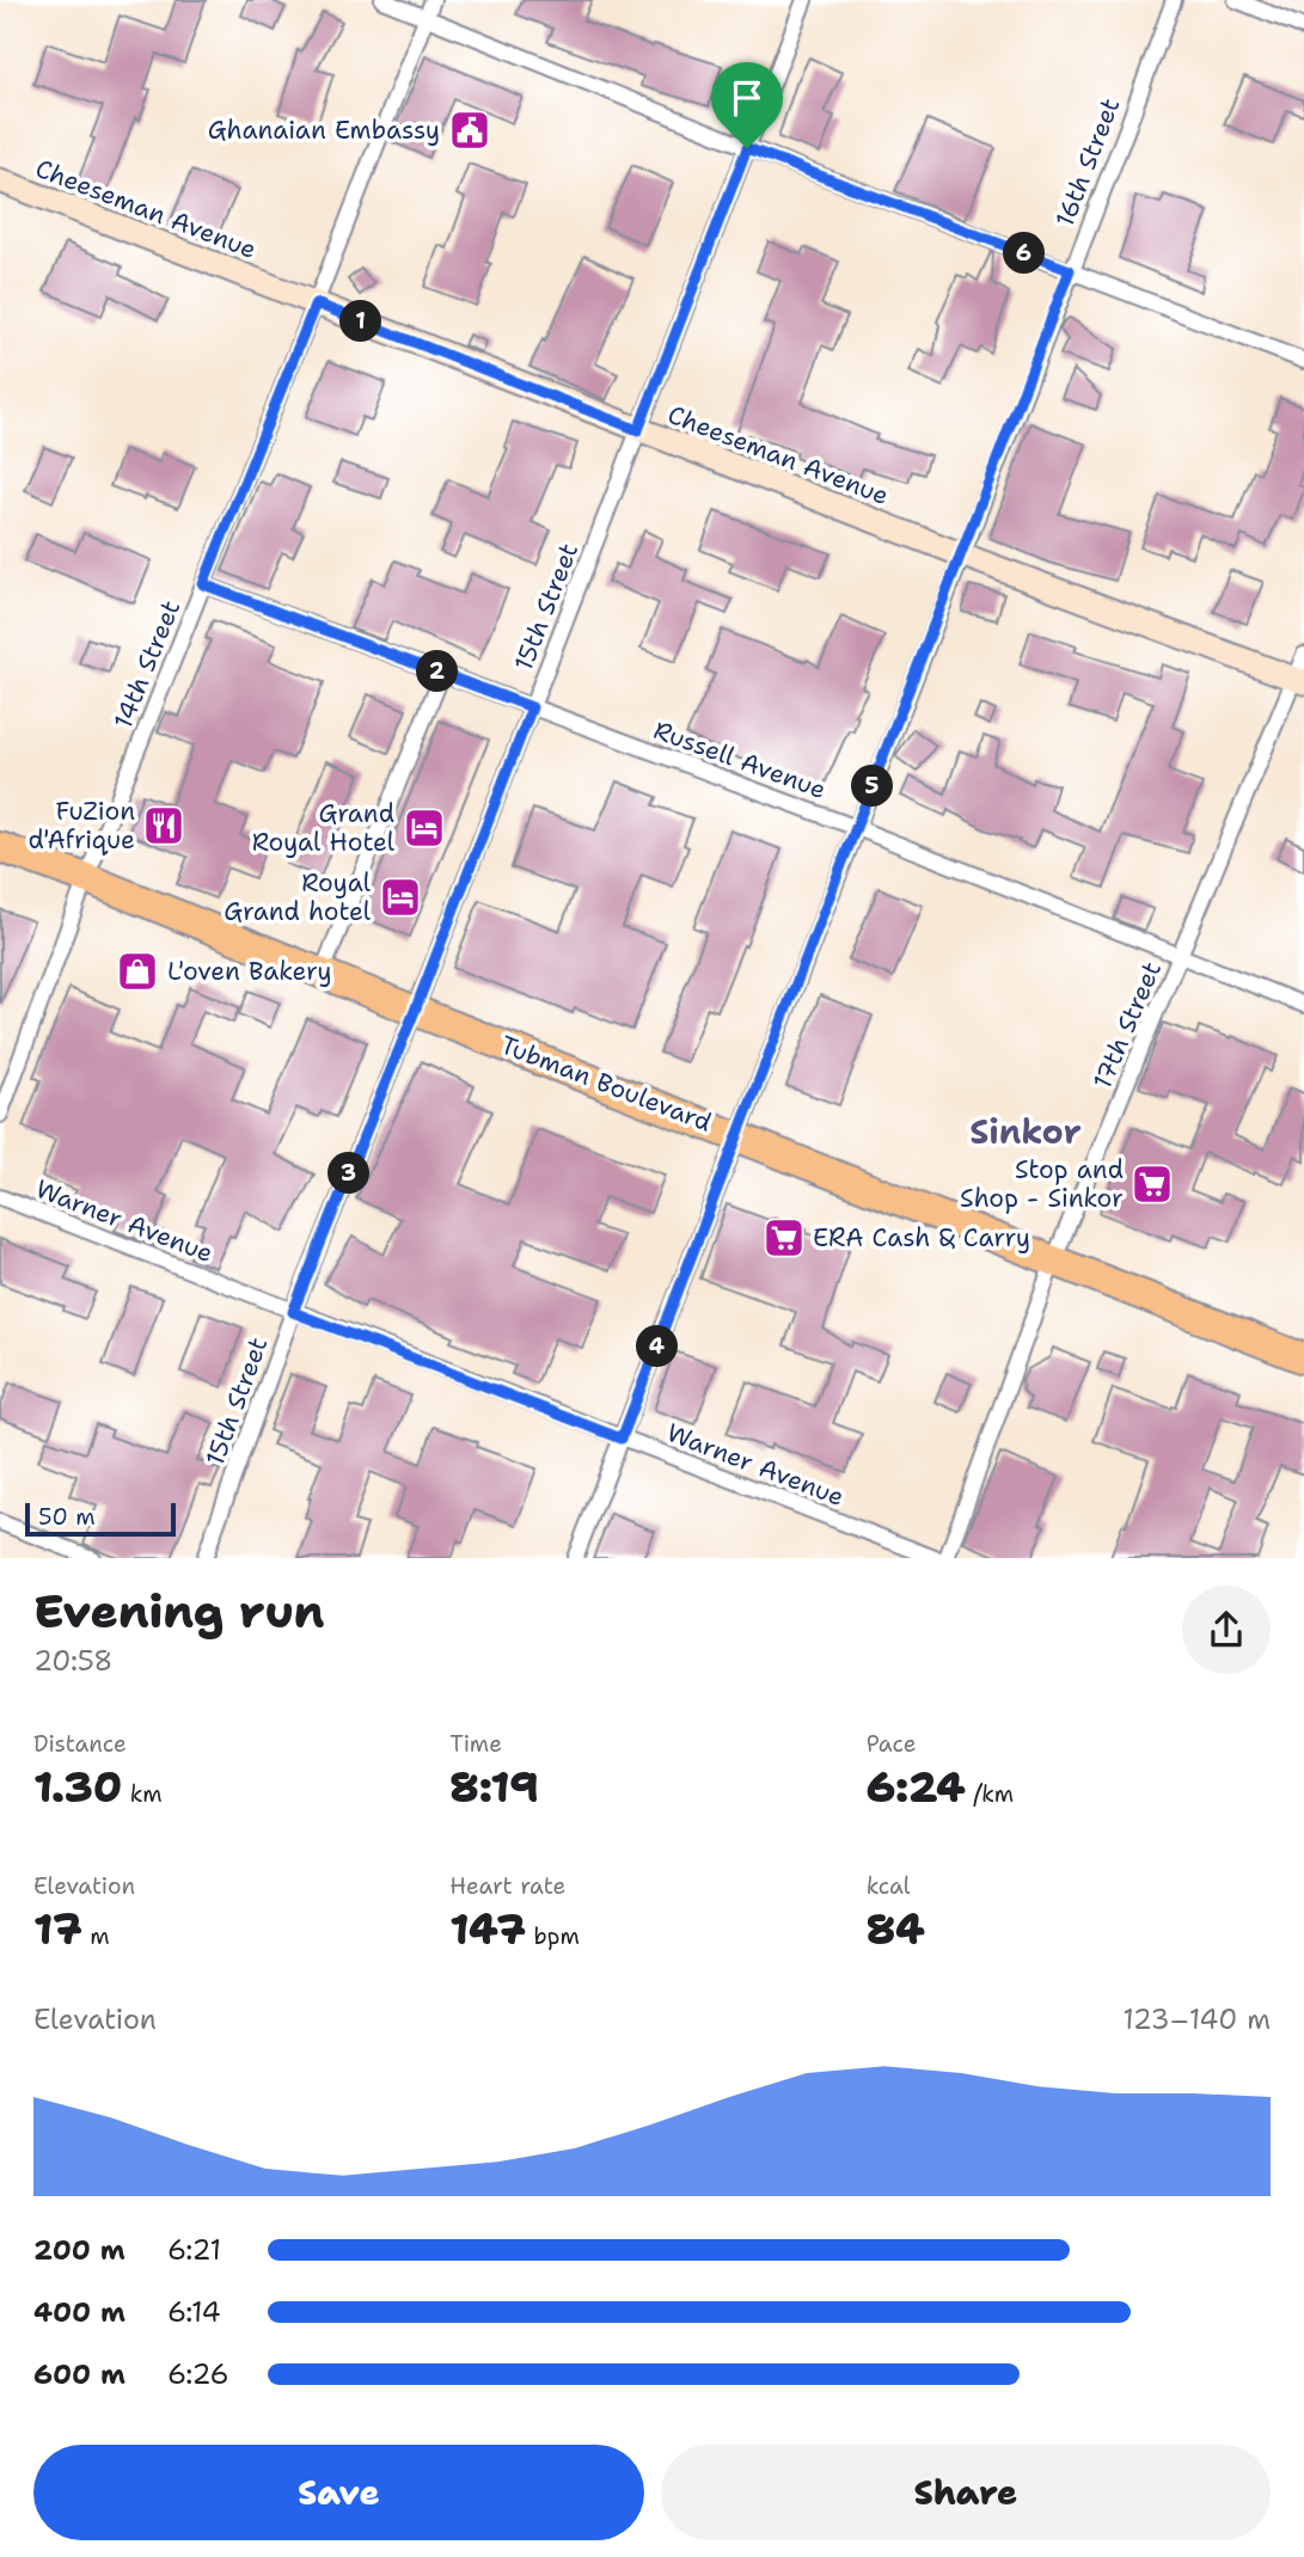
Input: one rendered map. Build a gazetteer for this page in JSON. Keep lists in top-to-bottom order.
{
  "streets": {
    "highway": ["Tubman Boulevard"],
    "street": [
      "16th Street",
      "Cheeseman Avenue",
      "15th Street",
      "14th Street",
      "Russell Avenue",
      "17th Street",
      "Warner Avenue"
    ]
  },
  "crossings": [
    ["16th Street", "Cheeseman Avenue"],
    ["16th Street", "Russell Avenue"],
    ["16th Street", "Tubman Boulevard"],
    ["16th Street", "Warner Avenue"],
    ["Cheeseman Avenue", "15th Street"],
    ["Cheeseman Avenue", "14th Street"],
    ["Cheeseman Avenue", "17th Street"],
    ["15th Street", "Russell Avenue"],
    ["15th Street", "Tubman Boulevard"],
    ["15th Street", "Warner Avenue"],
    ["14th Street", "Russell Avenue"],
    ["14th Street", "Tubman Boulevard"],
    ["Russell Avenue", "17th Street"],
    ["17th Street", "Tubman Boulevard"]
  ],
  "districts": ["Sinkor"],
  "places": {
    "public building": ["Ghanaian Embassy"],
    "restaurant": ["FuZion d'Afrique"],
    "hotel": ["Grand Royal Hotel", "Royal Grand hotel"],
    "shop": ["L'oven Bakery"],
    "supermarket": ["Stop and Shop - Sinkor", "ERA Cash & Carry"]
  },
  "scale_bar": "50 m",
  "page": {
    "pins": [
      "6",
      "1",
      "2",
      "5",
      "3",
      "4"
    ],
    "scale": "50 m",
    "heading": ["Evening run", "20:58"],
    "stats": [
      ["Distance", "1.30 km"],
      ["Time", "8:19"],
      ["Pace", "6:24 /km"],
      ["Elevation", "17 m"],
      ["Heart rate", "147 bpm"],
      ["kcal", "84"]
    ],
    "chart": ["Elevation", "123–140 m"],
    "list": [
      {
        "name": "200 m",
        "note": "6:21"
      },
      {
        "name": "400 m",
        "note": "6:14"
      },
      {
        "name": "600 m",
        "note": "6:26"
      }
    ],
    "buttons": ["Save", "Share"]
  }
}
